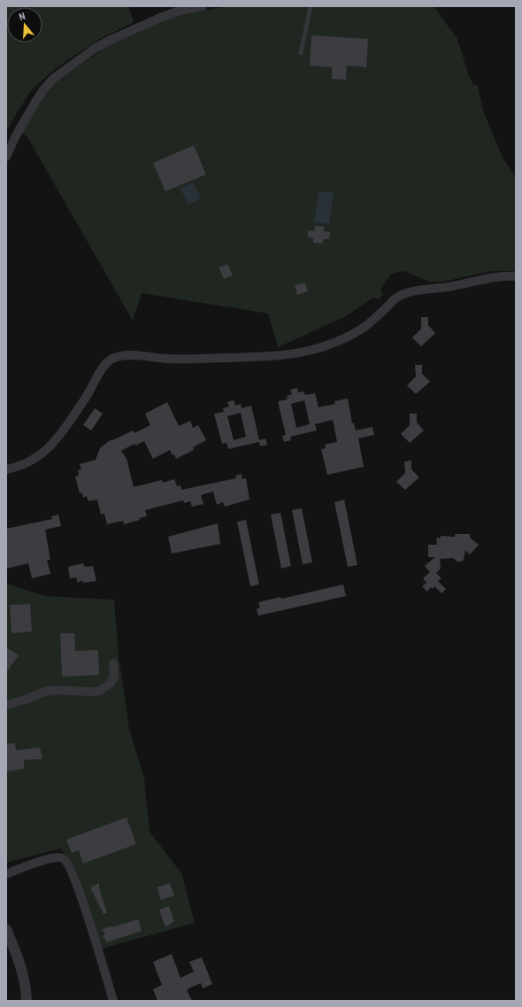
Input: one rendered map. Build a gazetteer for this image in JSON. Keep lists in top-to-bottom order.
{
  "north": "top"
}
